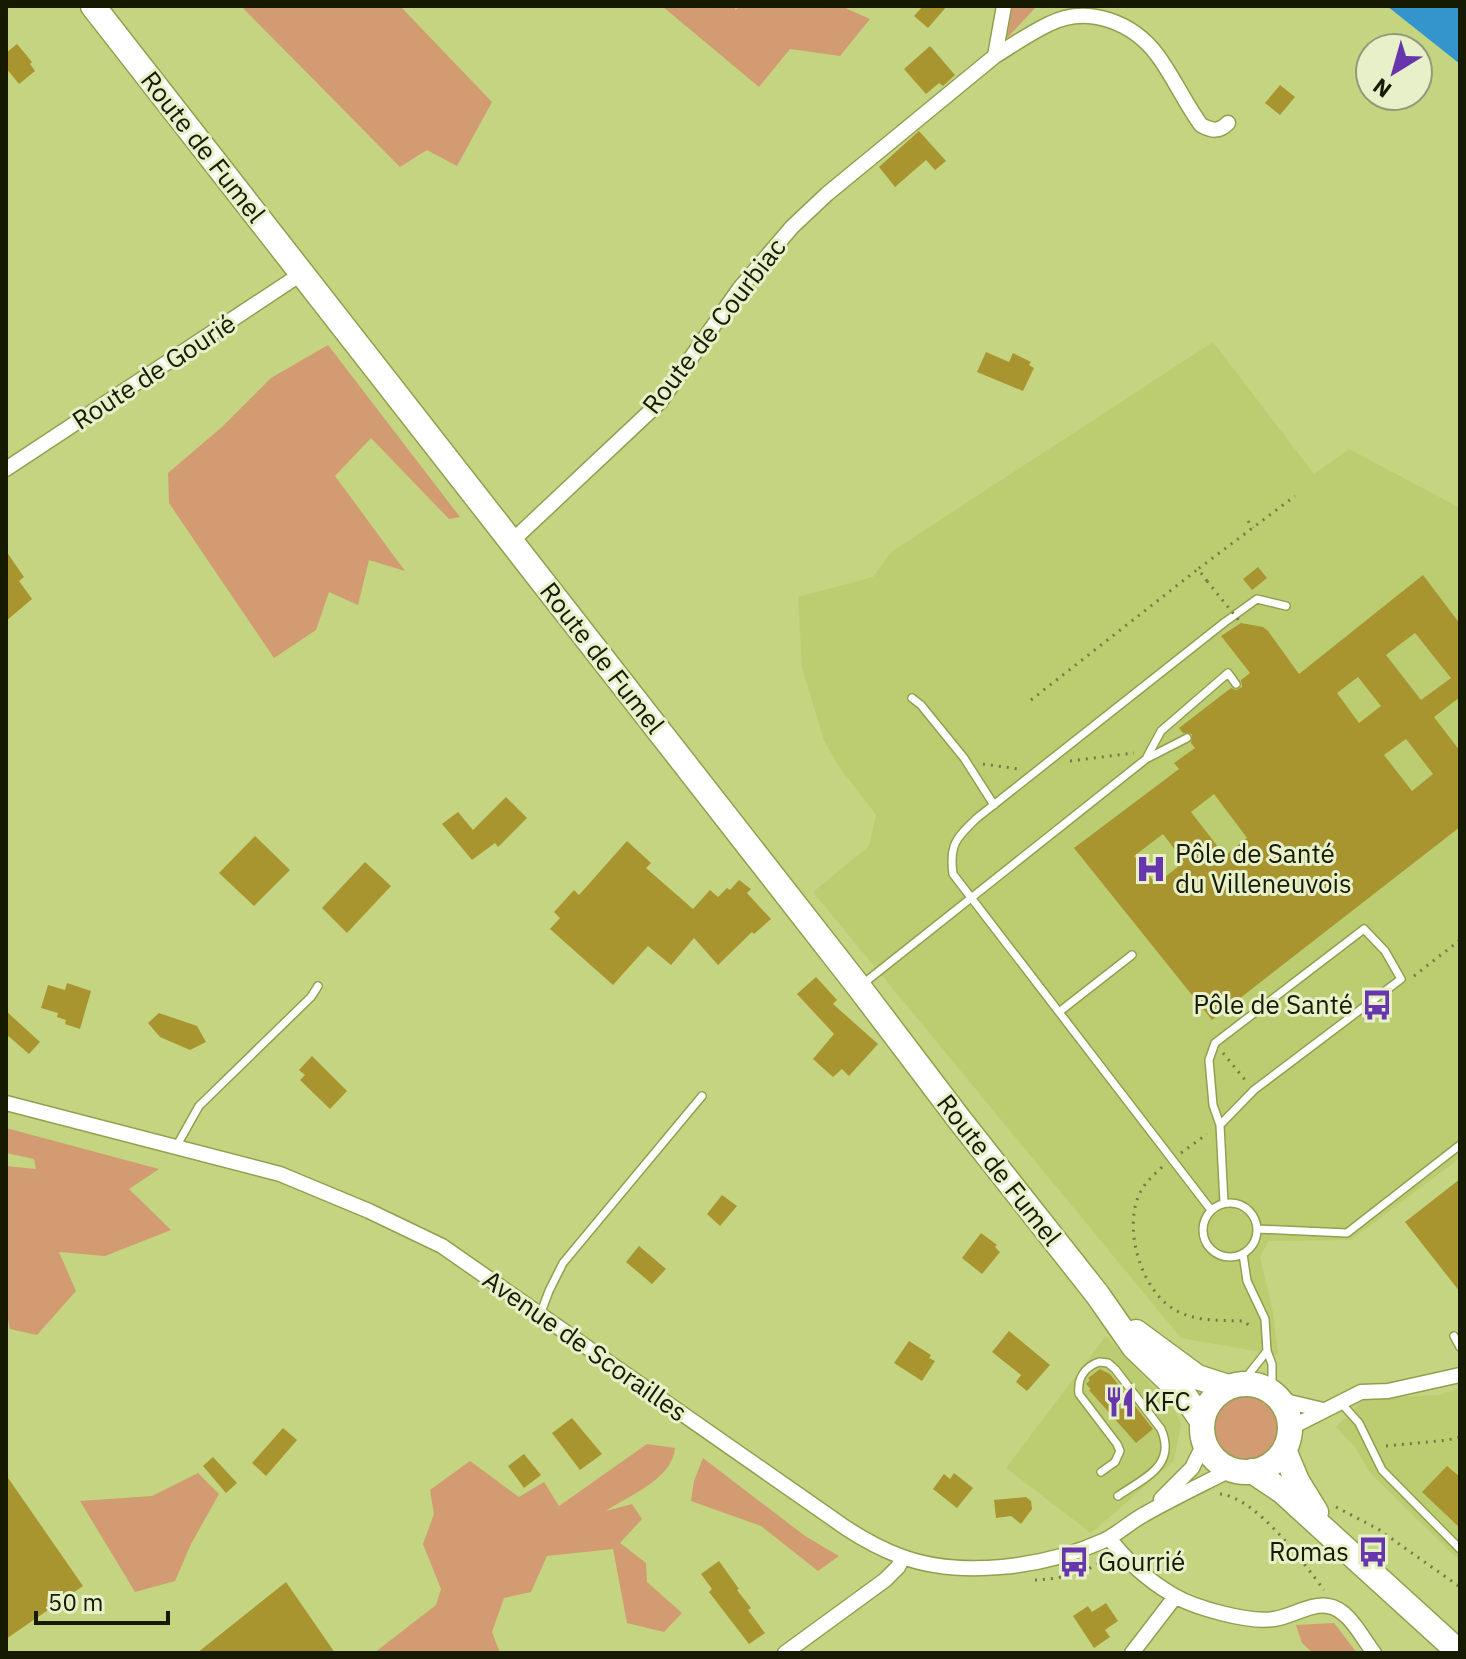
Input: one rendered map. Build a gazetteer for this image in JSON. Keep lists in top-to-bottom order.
{
  "streets": {
    "main road": ["Route de Fumel"],
    "street": ["Route de Courbiac", "Route de Gourié", "Avenue de Scorailles"]
  },
  "crossings": [
    ["Route de Fumel", "Route de Courbiac"],
    ["Route de Fumel", "Route de Gourié"],
    ["Route de Fumel", "Avenue de Scorailles"]
  ],
  "places": {
    "hospital": ["Pôle de Santé du Villeneuvois"],
    "bus stop": ["Pôle de Santé", "Romas", "Gourrié"],
    "restaurant": ["KFC"]
  },
  "scale_bar": "50 m",
  "north": "bottom left"
}
